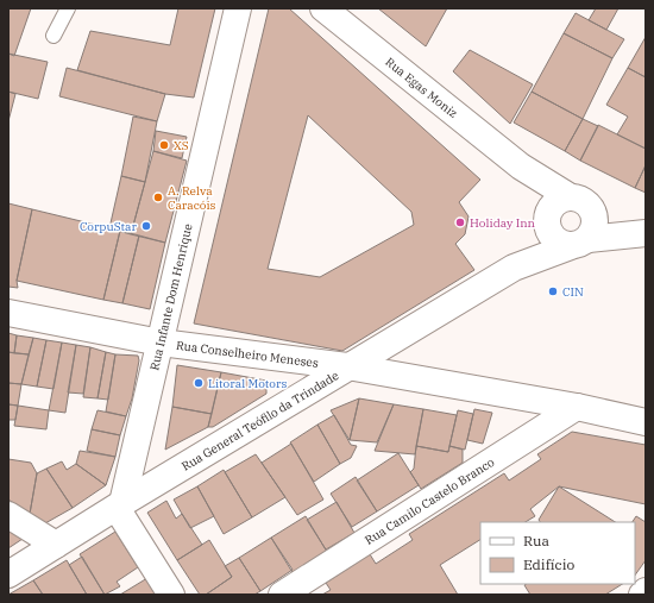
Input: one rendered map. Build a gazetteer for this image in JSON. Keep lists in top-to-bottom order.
{
  "streets": {
    "main road": [
      "Rua Egas Moniz",
      "Rua Infante Dom Henrique",
      "Rua Conselheiro Meneses",
      "Rua General Teófilo da Trindade",
      "Rua Camilo Castelo Branco"
    ]
  },
  "crossings": [
    ["Rua Egas Moniz", "Rua General Teófilo da Trindade"],
    ["Rua Infante Dom Henrique", "Rua Conselheiro Meneses"],
    ["Rua Infante Dom Henrique", "Rua General Teófilo da Trindade"],
    ["Rua Conselheiro Meneses", "Rua General Teófilo da Trindade"],
    ["Rua Conselheiro Meneses", "Rua Camilo Castelo Branco"]
  ],
  "places": [
    "XS",
    "A. Relva Caracóis",
    "Holiday Inn",
    "CorpuStar",
    "CIN",
    "Litoral Motors"
  ],
  "legend": ["Rua", "Edifício"]
}
